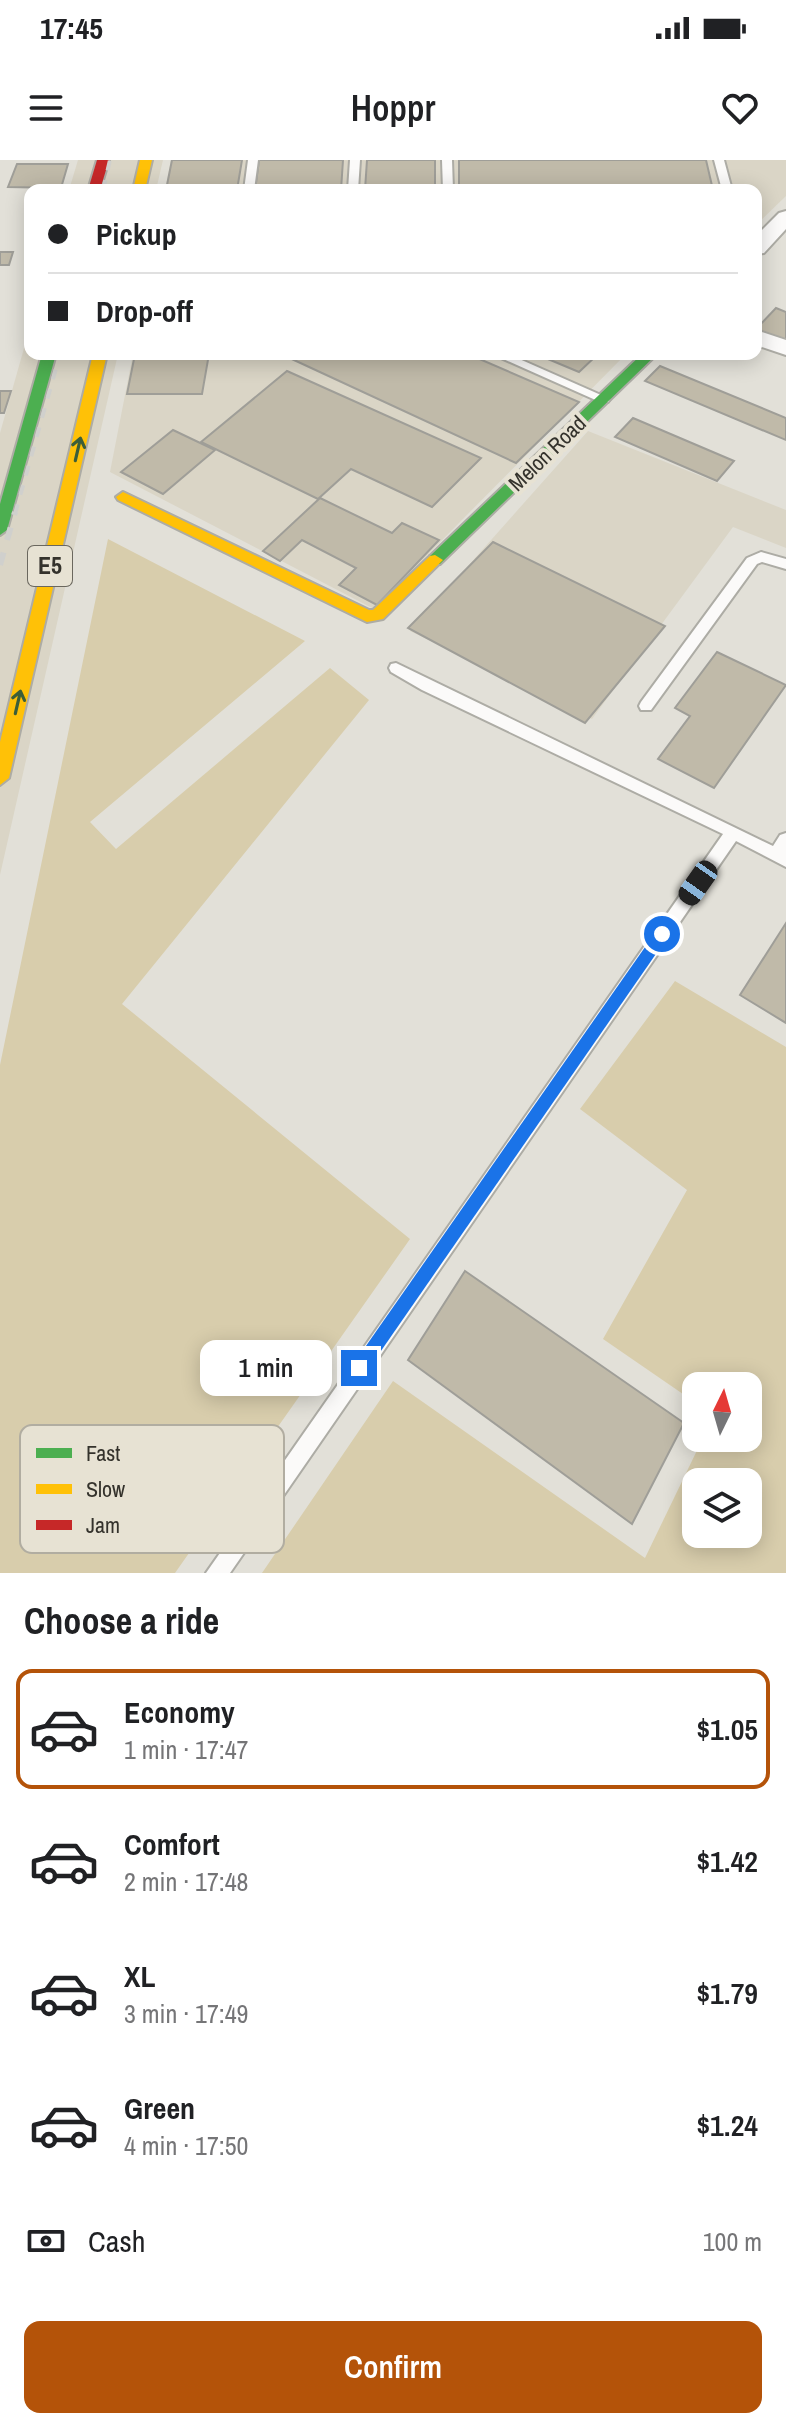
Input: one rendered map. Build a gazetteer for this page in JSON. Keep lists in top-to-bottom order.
{
  "streets": {
    "main road": ["Melon Road", "E5"]
  },
  "legend": ["Fast", "Slow", "Jam"],
  "north": "top",
  "page": {
    "status": "17:45",
    "header": "Hoppr",
    "banner": ["Pickup", "Drop-off"],
    "bubble": "1 min",
    "heading": "Choose a ride",
    "list": [
      {
        "name": "Economy",
        "note": "1 min · 17:47",
        "value": "$1.05"
      },
      {
        "name": "Comfort",
        "note": "2 min · 17:48",
        "value": "$1.42"
      },
      {
        "name": "XL",
        "note": "3 min · 17:49",
        "value": "$1.79"
      },
      {
        "name": "Green",
        "note": "4 min · 17:50",
        "value": "$1.24"
      }
    ],
    "pay": ["Cash", "100 m"],
    "buttons": "Confirm"
  }
}
